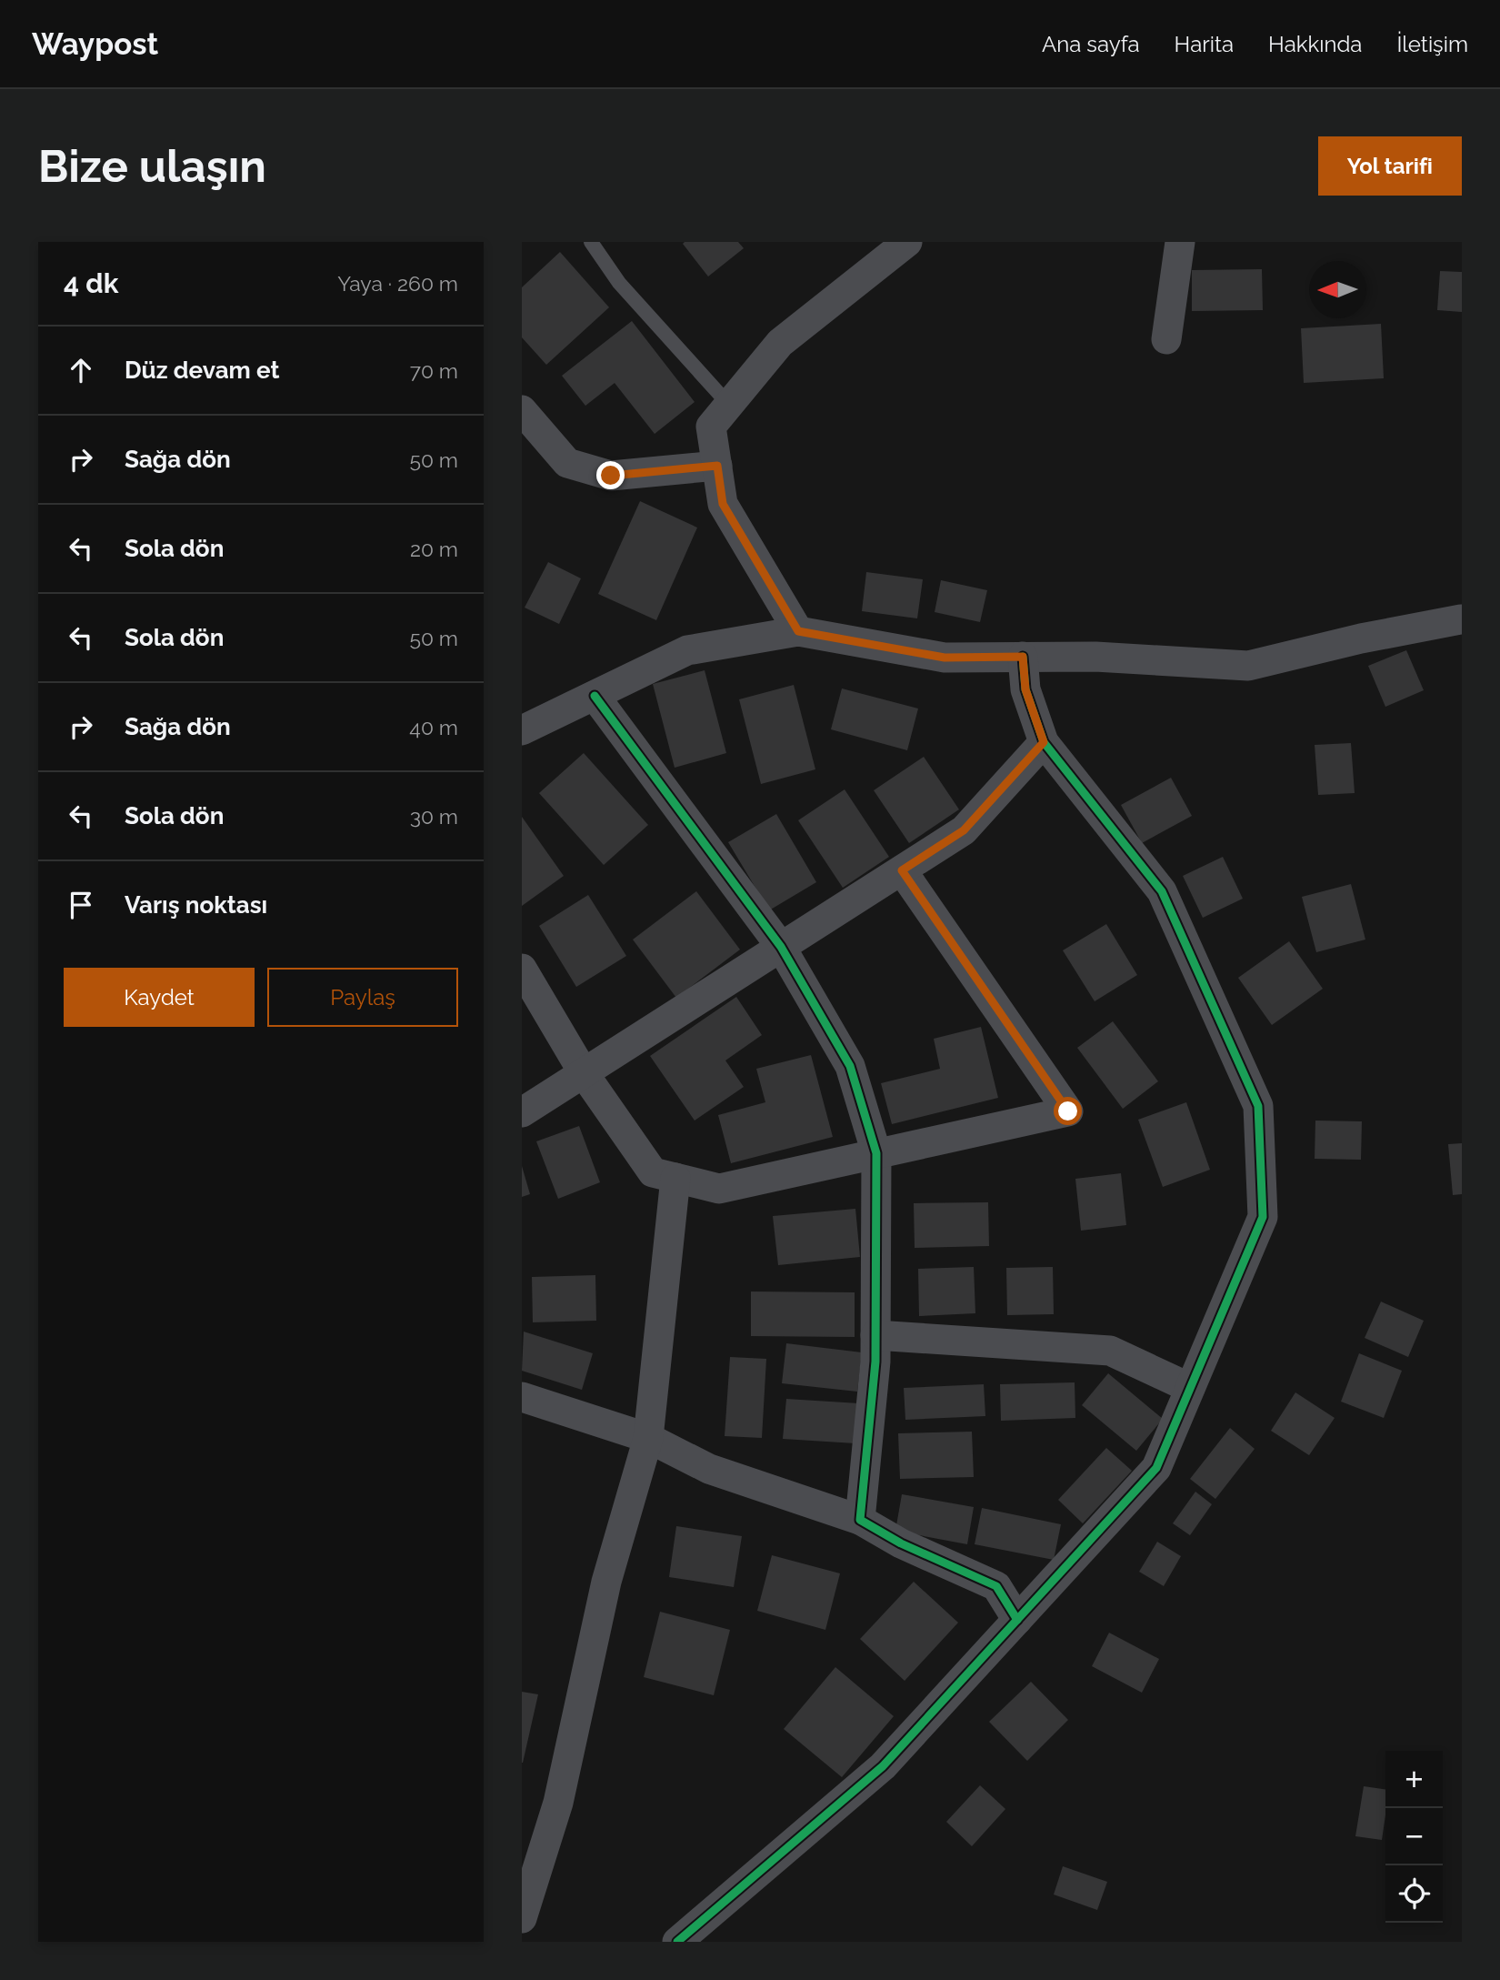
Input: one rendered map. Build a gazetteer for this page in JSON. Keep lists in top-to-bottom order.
{
  "north": "left",
  "page": {
    "header": "Waypost",
    "nav": [
      "Ana sayfa",
      "Harita",
      "Hakkında",
      "İletişim"
    ],
    "buttons": [
      "Yol tarifi",
      ["Kaydet", "Paylaş"]
    ],
    "title": "Bize ulaşın",
    "heading": ["4 dk", "Yaya · 260 m"],
    "list": [
      ["Düz devam et", "70 m"],
      ["Sağa dön", "50 m"],
      ["Sola dön", "20 m"],
      ["Sola dön", "50 m"],
      ["Sağa dön", "40 m"],
      ["Sola dön", "30 m"],
      "Varış noktası"
    ],
    "map_buttons": ["+", "−"]
  }
}
